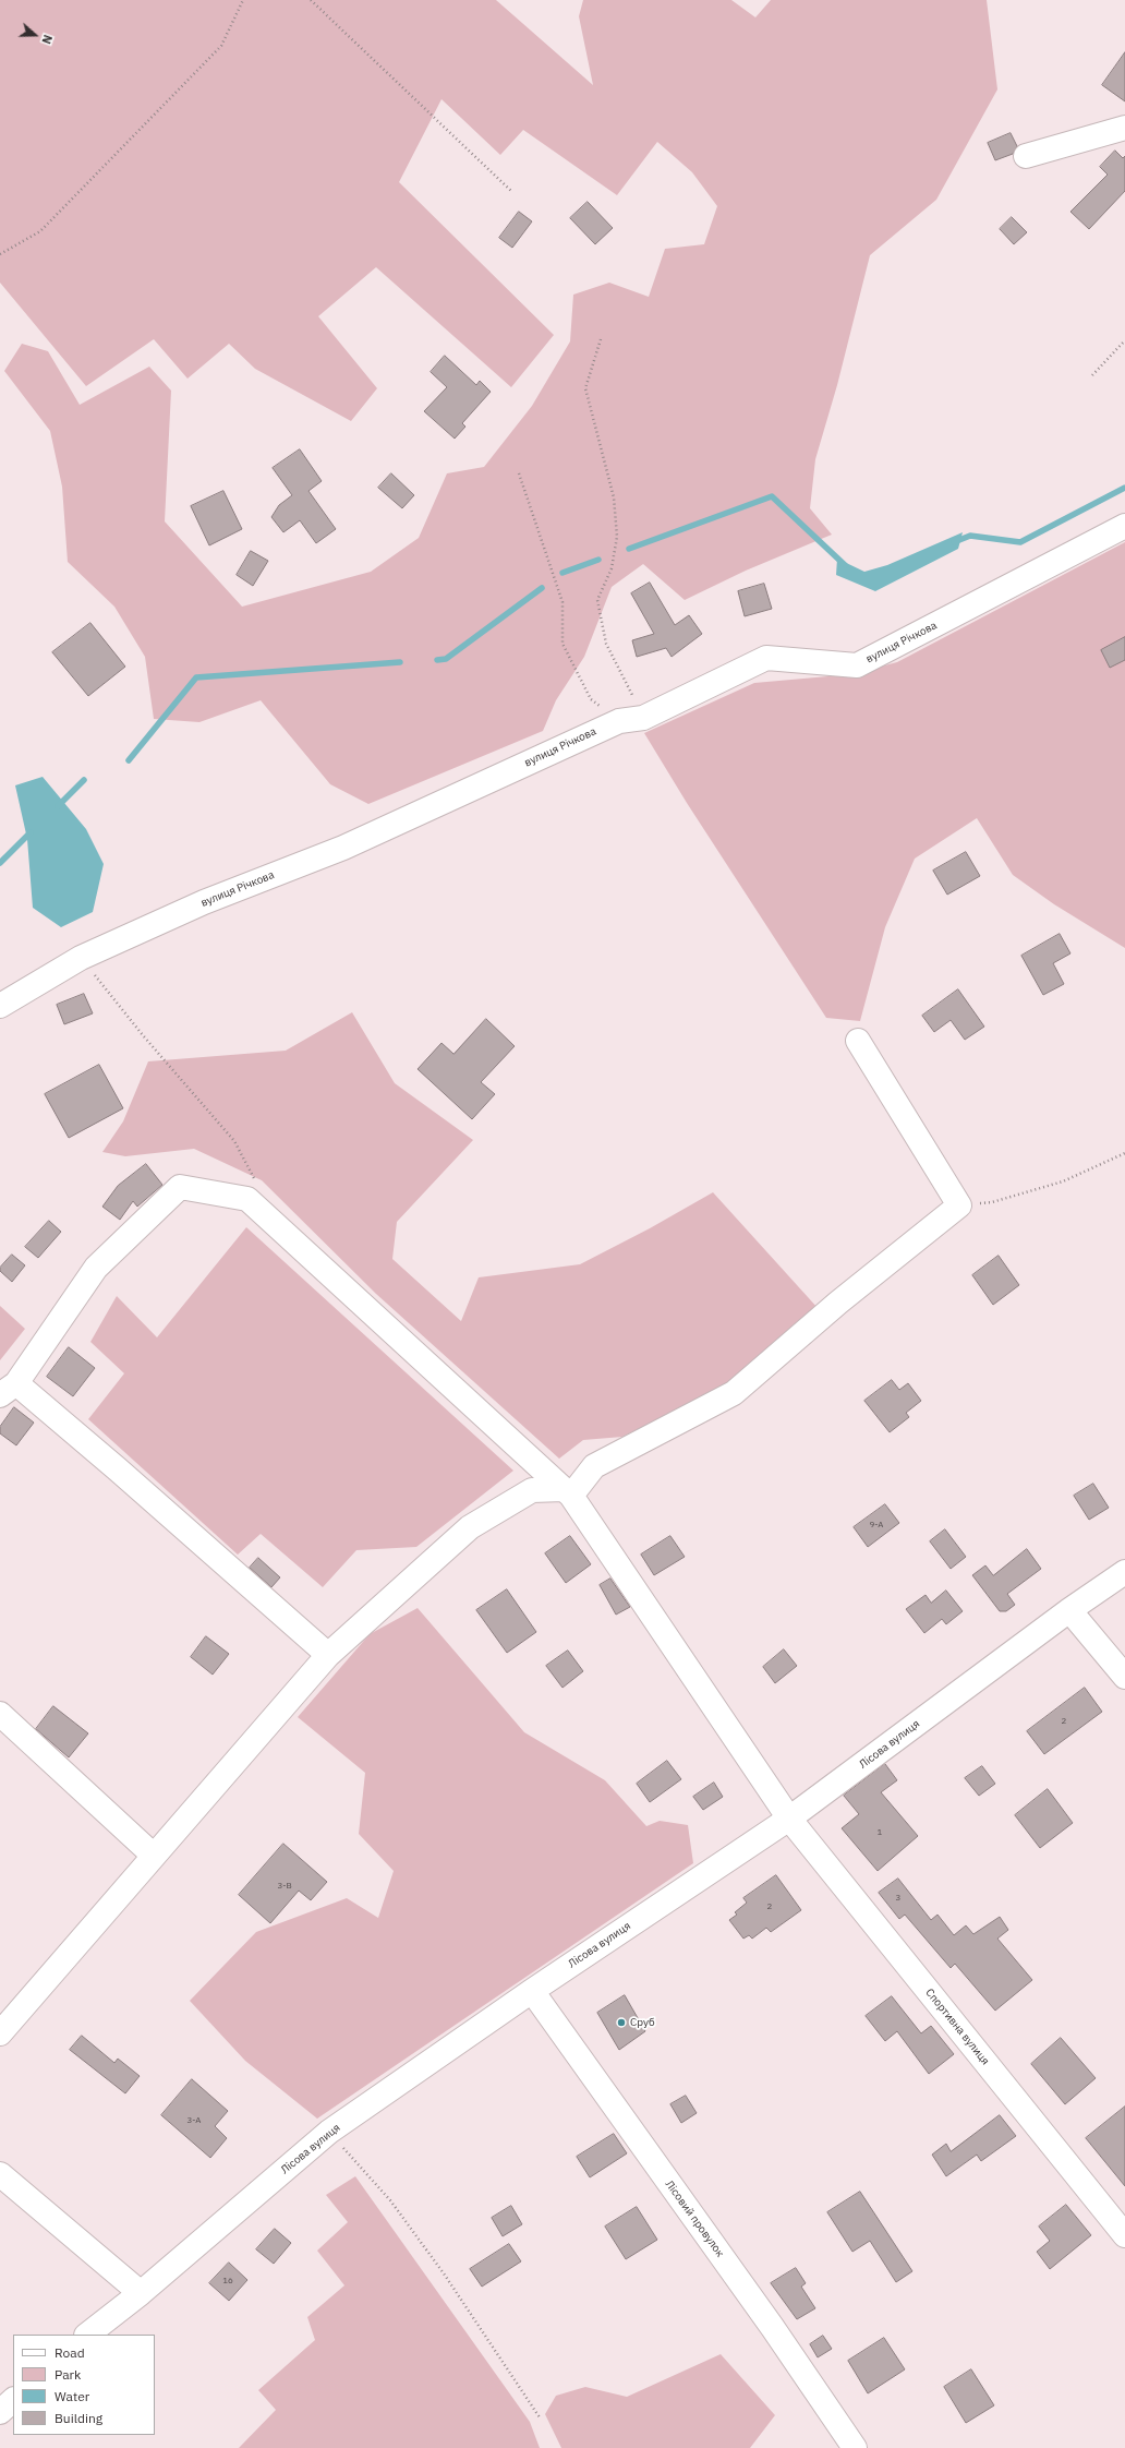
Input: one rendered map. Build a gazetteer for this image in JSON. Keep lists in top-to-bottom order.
{
  "streets": {
    "street": [
      "вулиця Річкова",
      "Лісова вулиця",
      "Спортивна вулиця",
      "Лісовий провулок"
    ]
  },
  "crossings": [
    ["Лісова вулиця", "Спортивна вулиця"],
    ["Лісова вулиця", "Лісовий провулок"]
  ],
  "places": ["Сруб"],
  "house_numbers": [
    "9-А",
    "2",
    "1",
    "3-В",
    "3",
    "2",
    "3-А",
    "16"
  ],
  "legend": [
    "Road",
    "Park",
    "Water",
    "Building"
  ],
  "north": "right"
}
